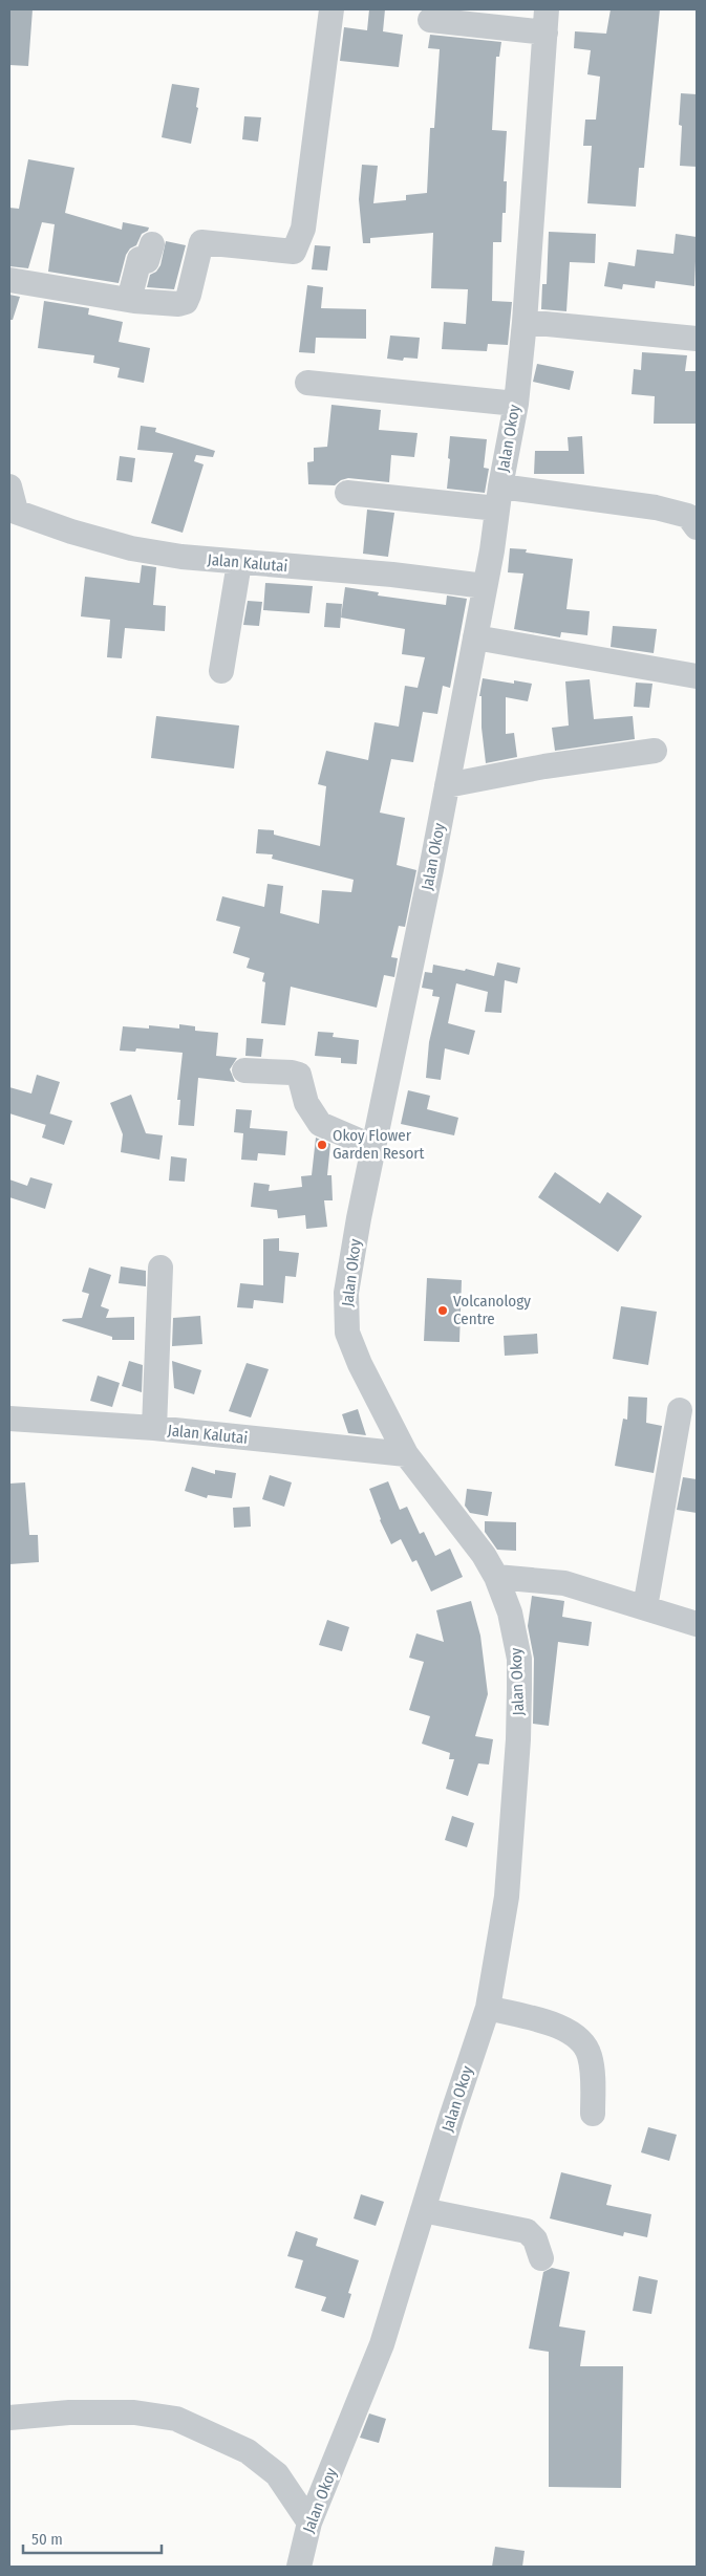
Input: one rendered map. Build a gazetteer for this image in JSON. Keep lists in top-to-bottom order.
{
  "streets": {
    "street": ["Jalan Okoy", "Jalan Kalutai"]
  },
  "crossings": [
    ["Jalan Okoy", "Jalan Kalutai"]
  ],
  "places": ["Okoy Flower Garden Resort", "Volcanology Centre"],
  "scale_bar": "50 m"
}
